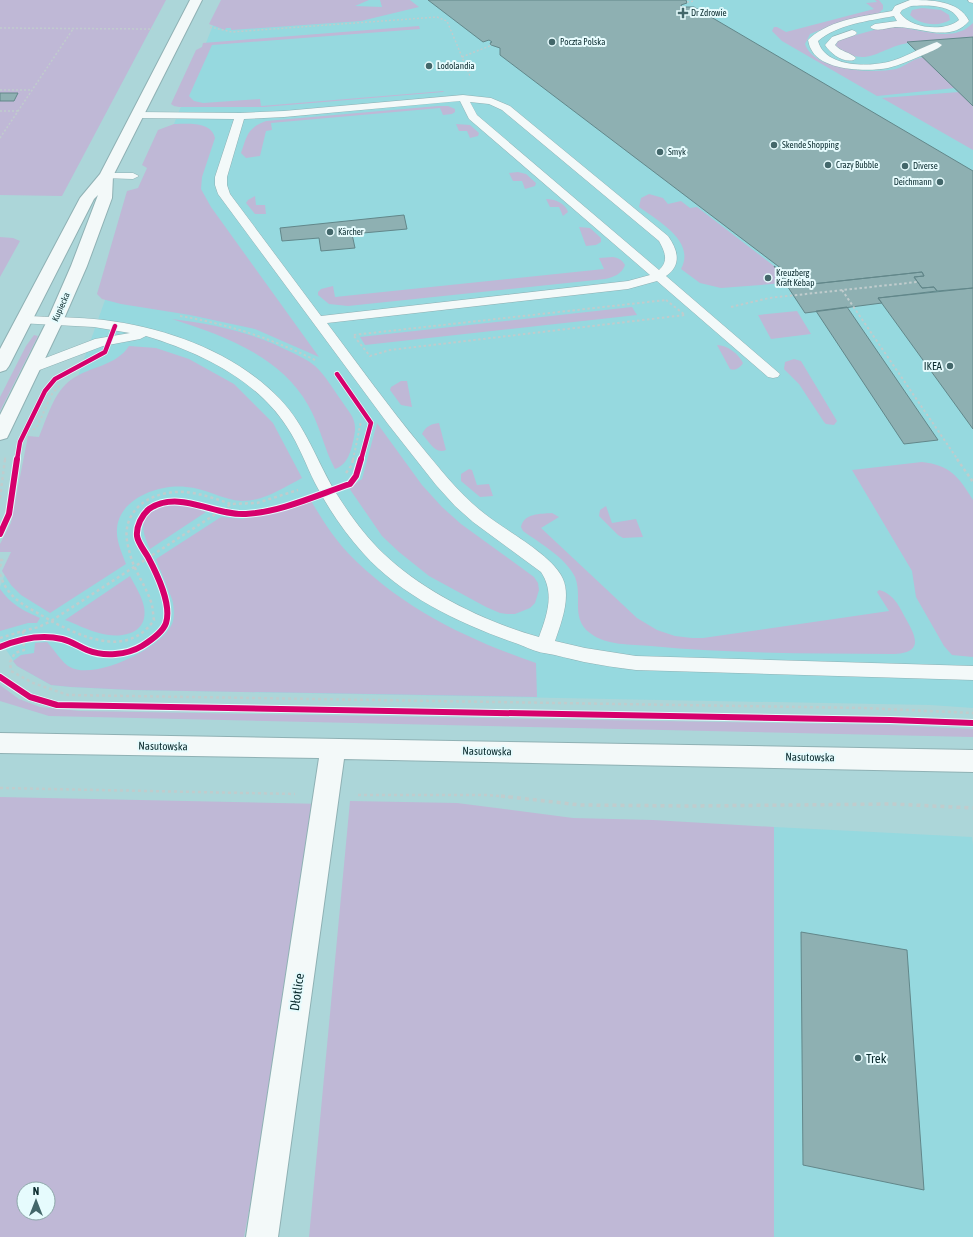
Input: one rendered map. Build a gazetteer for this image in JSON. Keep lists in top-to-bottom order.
{
  "streets": {
    "street": ["Kupiecka", "Nasutowska", "Dłotlice"]
  },
  "crossings": [
    ["Nasutowska", "Dłotlice"]
  ],
  "places": {
    "health": ["Dr Zdrowie"],
    "other": [
      "Poczta Polska",
      "Lodolandia",
      "Skende Shopping",
      "Smyk",
      "Crazy Bubble",
      "Diverse",
      "Deichmann",
      "Kärcher",
      "Kreuzberg Kraft Kebap",
      "IKEA",
      "Trek"
    ]
  },
  "north": "top"
}
